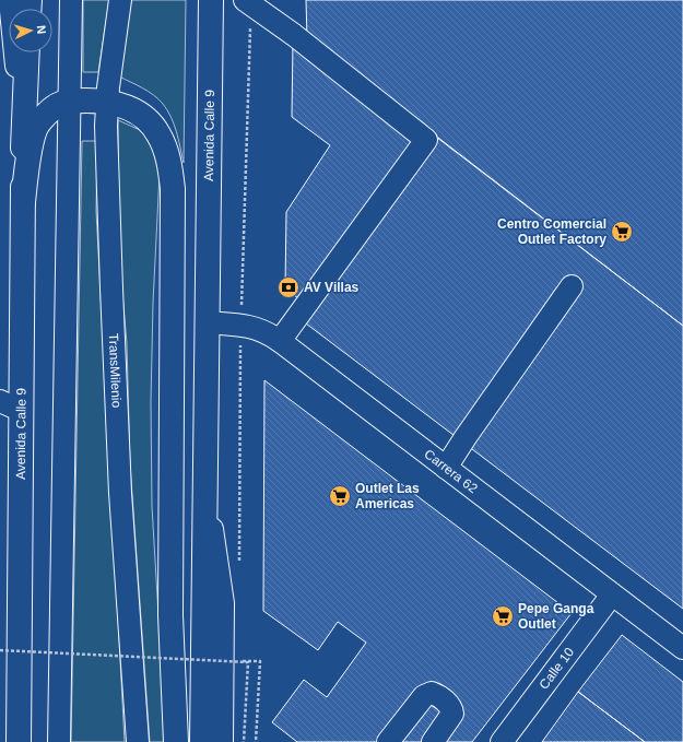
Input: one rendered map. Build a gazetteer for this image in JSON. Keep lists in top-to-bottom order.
{
  "streets": {
    "highway": ["Avenida Calle 9"],
    "street": ["TransMilenio", "Carrera 62", "Calle 10"]
  },
  "crossings": [
    ["Avenida Calle 9", "Carrera 62"],
    ["Carrera 62", "Calle 10"]
  ],
  "places": {
    "supermarket": ["Centro Comercial Outlet Factory", "Outlet Las Americas", "Pepe Ganga Outlet"],
    "bank": ["AV Villas"]
  },
  "north": "right"
}
